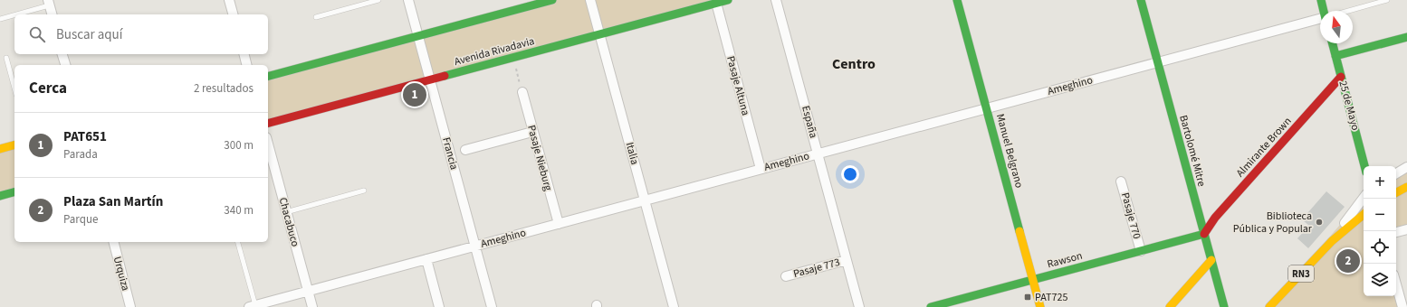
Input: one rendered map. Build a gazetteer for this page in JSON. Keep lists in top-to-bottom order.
{
  "streets": {
    "main road": [
      "Avenida Rivadavia",
      "25 de Mayo",
      "Almirante Brown",
      "Manuel Belgrano",
      "Bartolomé Mitre",
      "Rawson",
      "RN3"
    ],
    "street": [
      "Pasaje Altuna",
      "Ameghino",
      "España",
      "Francia",
      "Italia",
      "Pasaje Nieburg",
      "Pasaje 770",
      "Chacabuco",
      "Pasaje 773",
      "Urquiza"
    ]
  },
  "crossings": [
    ["Avenida Rivadavia", "Pasaje Altuna"],
    ["Avenida Rivadavia", "Francia"],
    ["Avenida Rivadavia", "Italia"],
    ["Pasaje Altuna", "Ameghino"],
    ["Ameghino", "España"],
    ["Ameghino", "Manuel Belgrano"],
    ["Ameghino", "Bartolomé Mitre"],
    ["Ameghino", "Francia"],
    ["Ameghino", "Italia"],
    ["Ameghino", "Pasaje Nieburg"],
    ["Ameghino", "Chacabuco"],
    ["25 de Mayo", "Almirante Brown"],
    ["España", "Pasaje 773"],
    ["Almirante Brown", "Bartolomé Mitre"],
    ["Almirante Brown", "Rawson"],
    ["Manuel Belgrano", "Rawson"],
    ["Bartolomé Mitre", "Rawson"],
    ["Pasaje 770", "Rawson"]
  ],
  "districts": ["Centro"],
  "places": {
    "other": ["Biblioteca Pública y Popular"],
    "transit": ["PAT725"]
  },
  "north": "top",
  "page": {
    "search": "Buscar aquí",
    "heading": ["Cerca", "2 resultados"],
    "pins": ["1", "2"],
    "list": [
      {
        "mark": "1",
        "name": "PAT651",
        "note": "Parada",
        "value": "300 m"
      },
      {
        "mark": "2",
        "name": "Plaza San Martín",
        "note": "Parque",
        "value": "340 m"
      }
    ],
    "map_buttons": ["+", "−"]
  }
}
